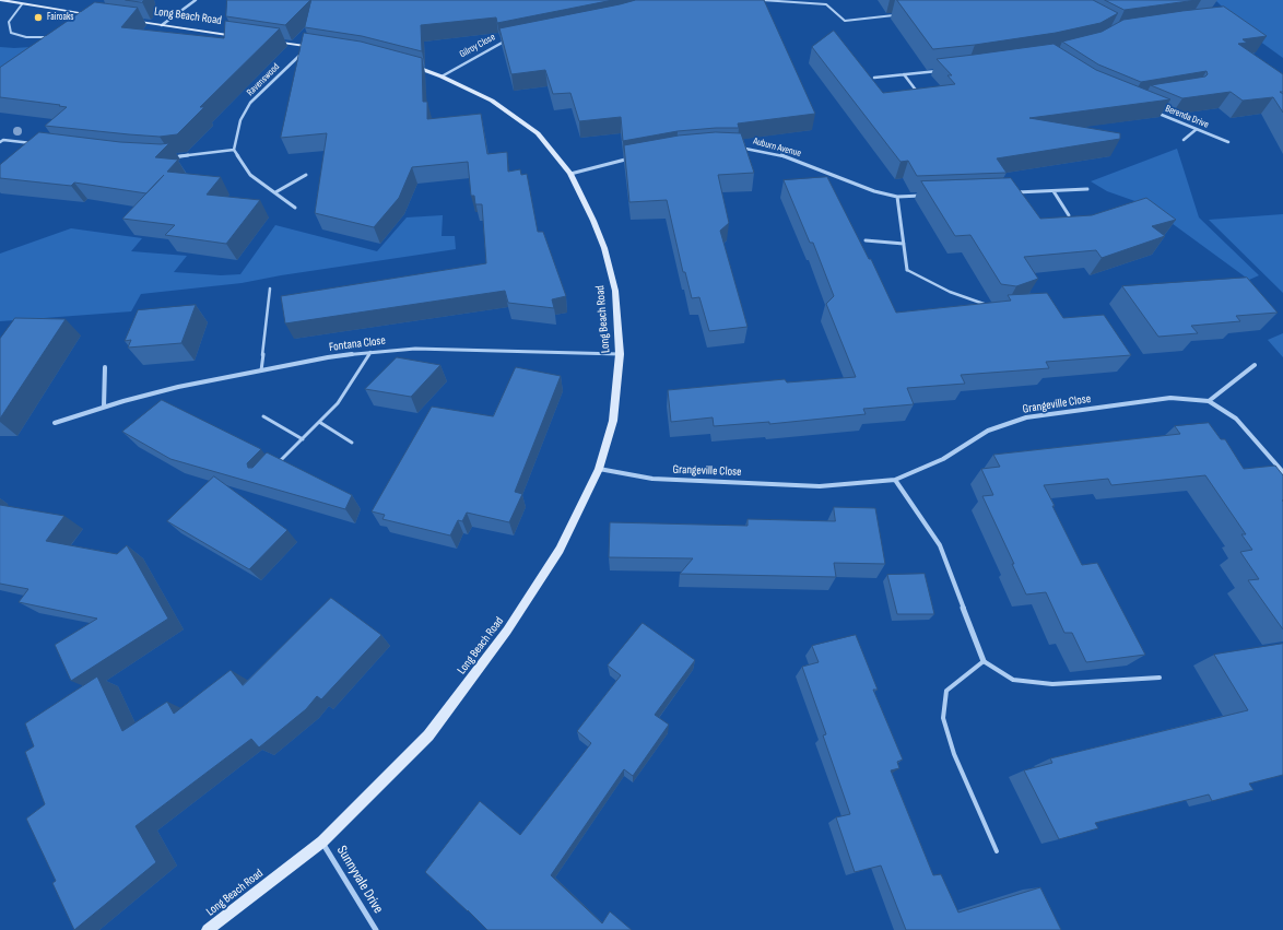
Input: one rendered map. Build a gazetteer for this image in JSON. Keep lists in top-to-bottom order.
{
  "streets": {
    "street": [
      "Long Beach Road",
      "Gilroy Close",
      "Ravenswood",
      "Berenda Drive",
      "Auburn Avenue",
      "Fontana Close",
      "Grangeville Close",
      "Sunnyvale Drive"
    ]
  },
  "crossings": [
    ["Long Beach Road", "Gilroy Close"],
    ["Long Beach Road", "Fontana Close"],
    ["Long Beach Road", "Grangeville Close"],
    ["Long Beach Road", "Sunnyvale Drive"]
  ],
  "places": ["Fairoaks"]
}
